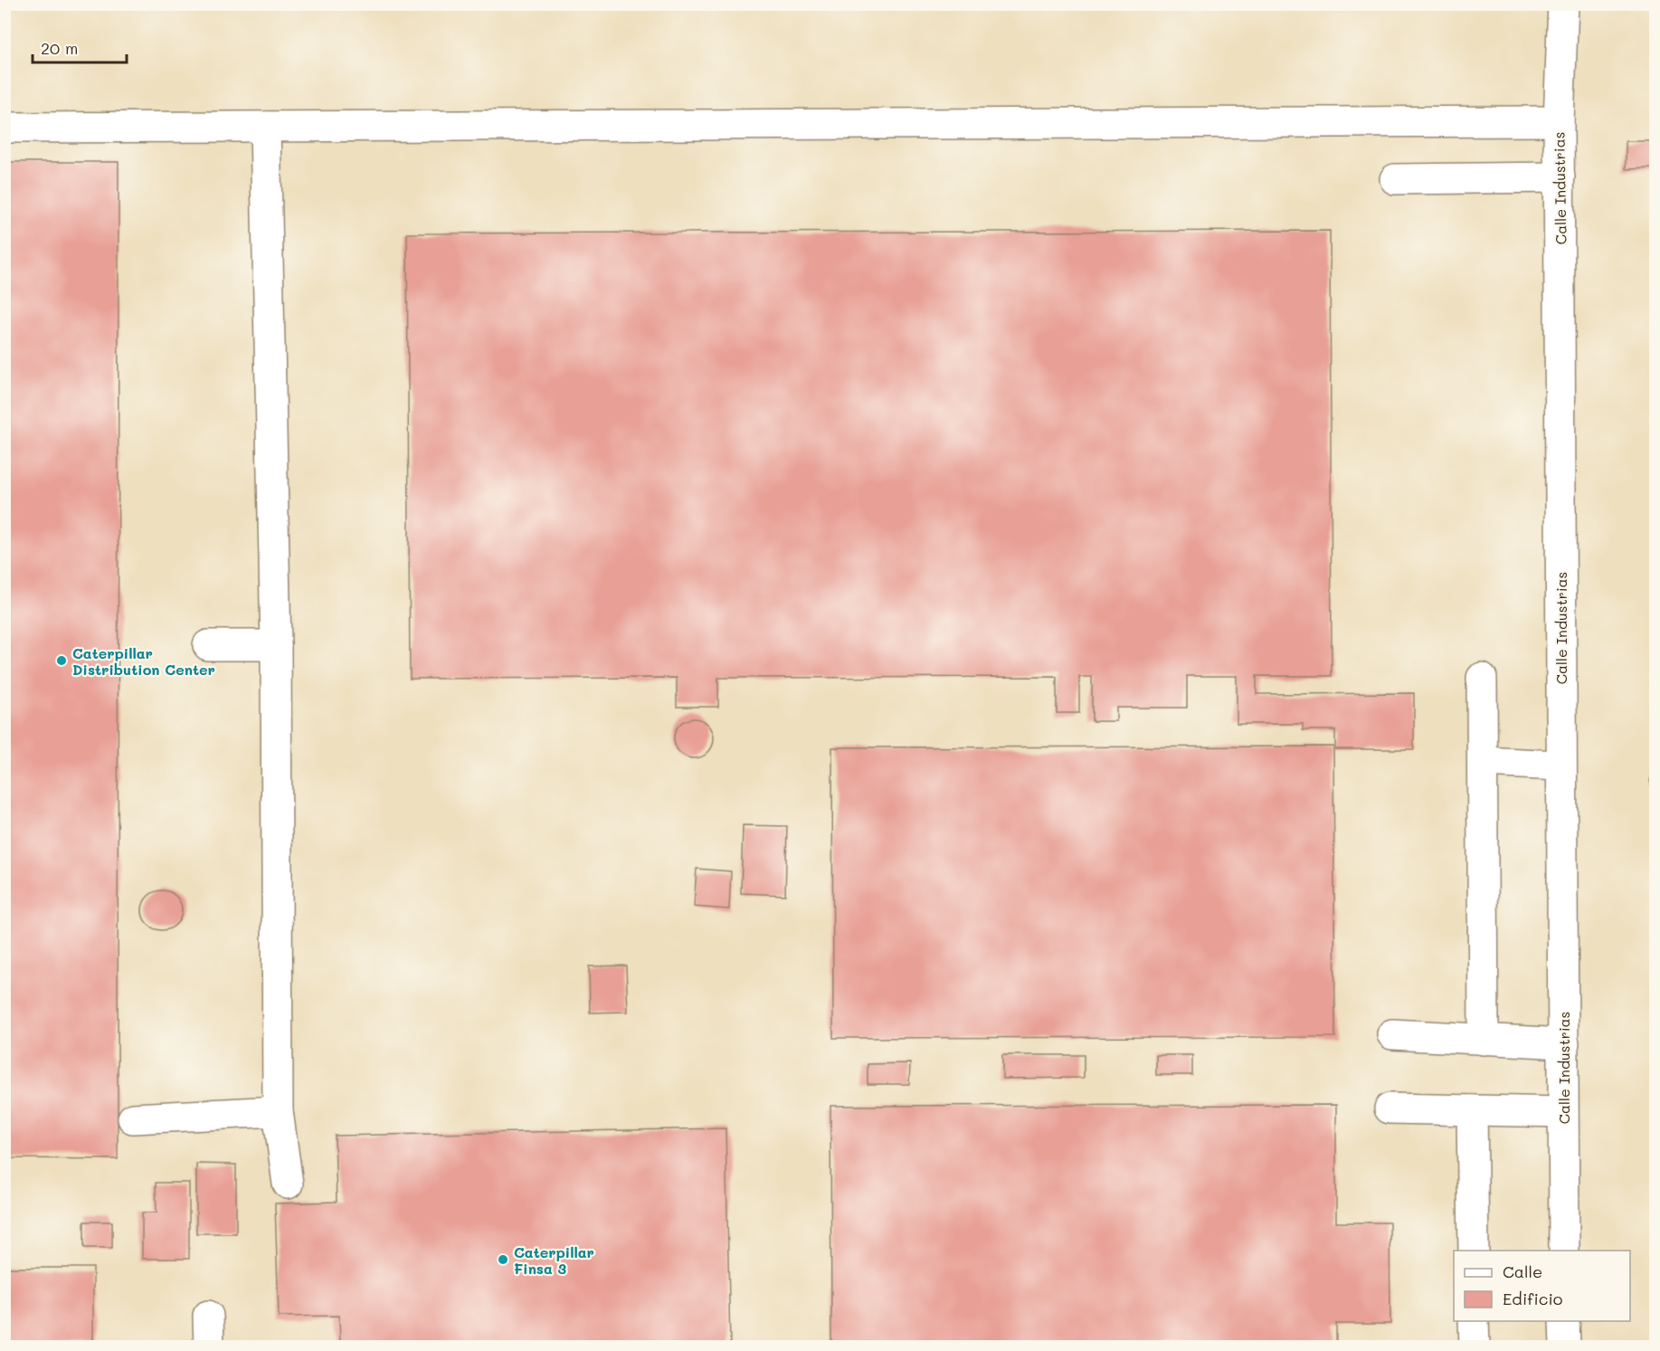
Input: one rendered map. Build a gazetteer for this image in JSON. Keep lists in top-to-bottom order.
{
  "streets": {
    "street": ["Calle Industrias"]
  },
  "places": ["Caterpillar Distribution Center", "Caterpillar Finsa 3"],
  "legend": ["Calle", "Edificio"],
  "scale_bar": "20 m"
}
